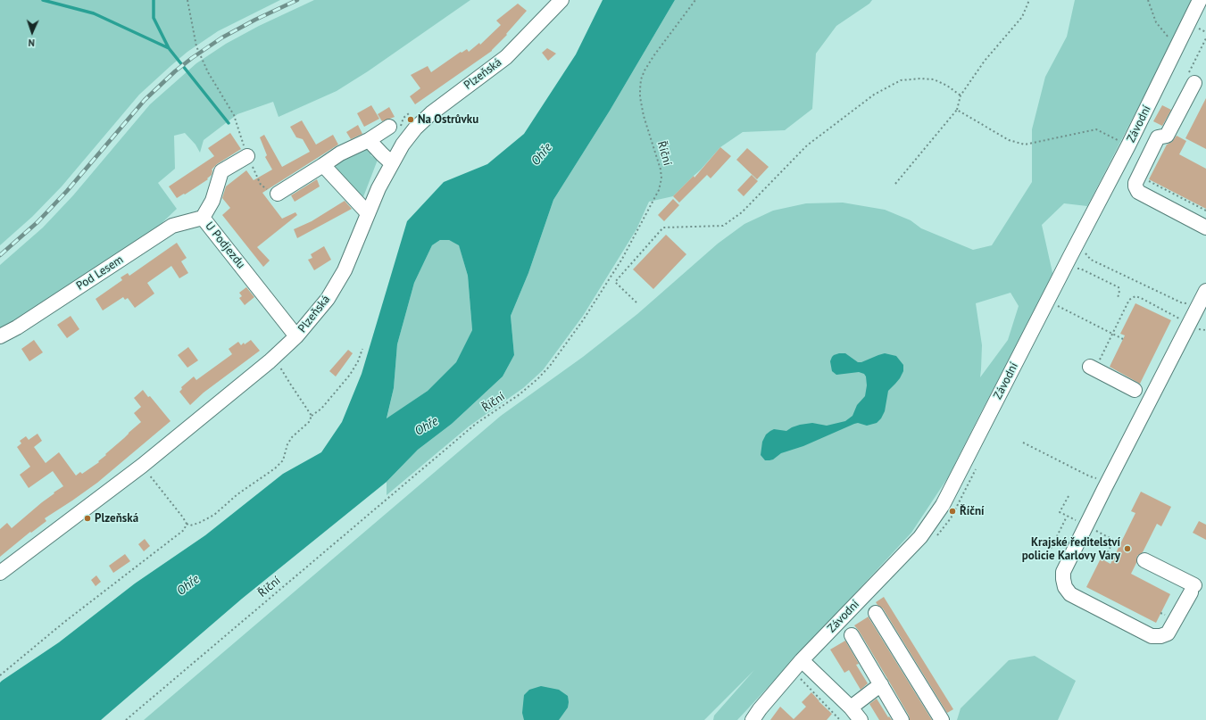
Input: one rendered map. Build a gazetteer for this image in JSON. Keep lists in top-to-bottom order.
{
  "streets": {
    "street": [
      "Plzeňská",
      "Závodní",
      "U Podjezdu",
      "Pod Lesem"
    ],
    "path": ["Říční"]
  },
  "crossings": [
    ["Plzeňská", "U Podjezdu"],
    ["U Podjezdu", "Pod Lesem"]
  ],
  "water": ["Ohře"],
  "places": [
    "Na Ostrůvku",
    "Říční",
    "Plzeňská",
    "Krajské ředitelství policie Karlovy Vary"
  ],
  "north": "bottom"
}
